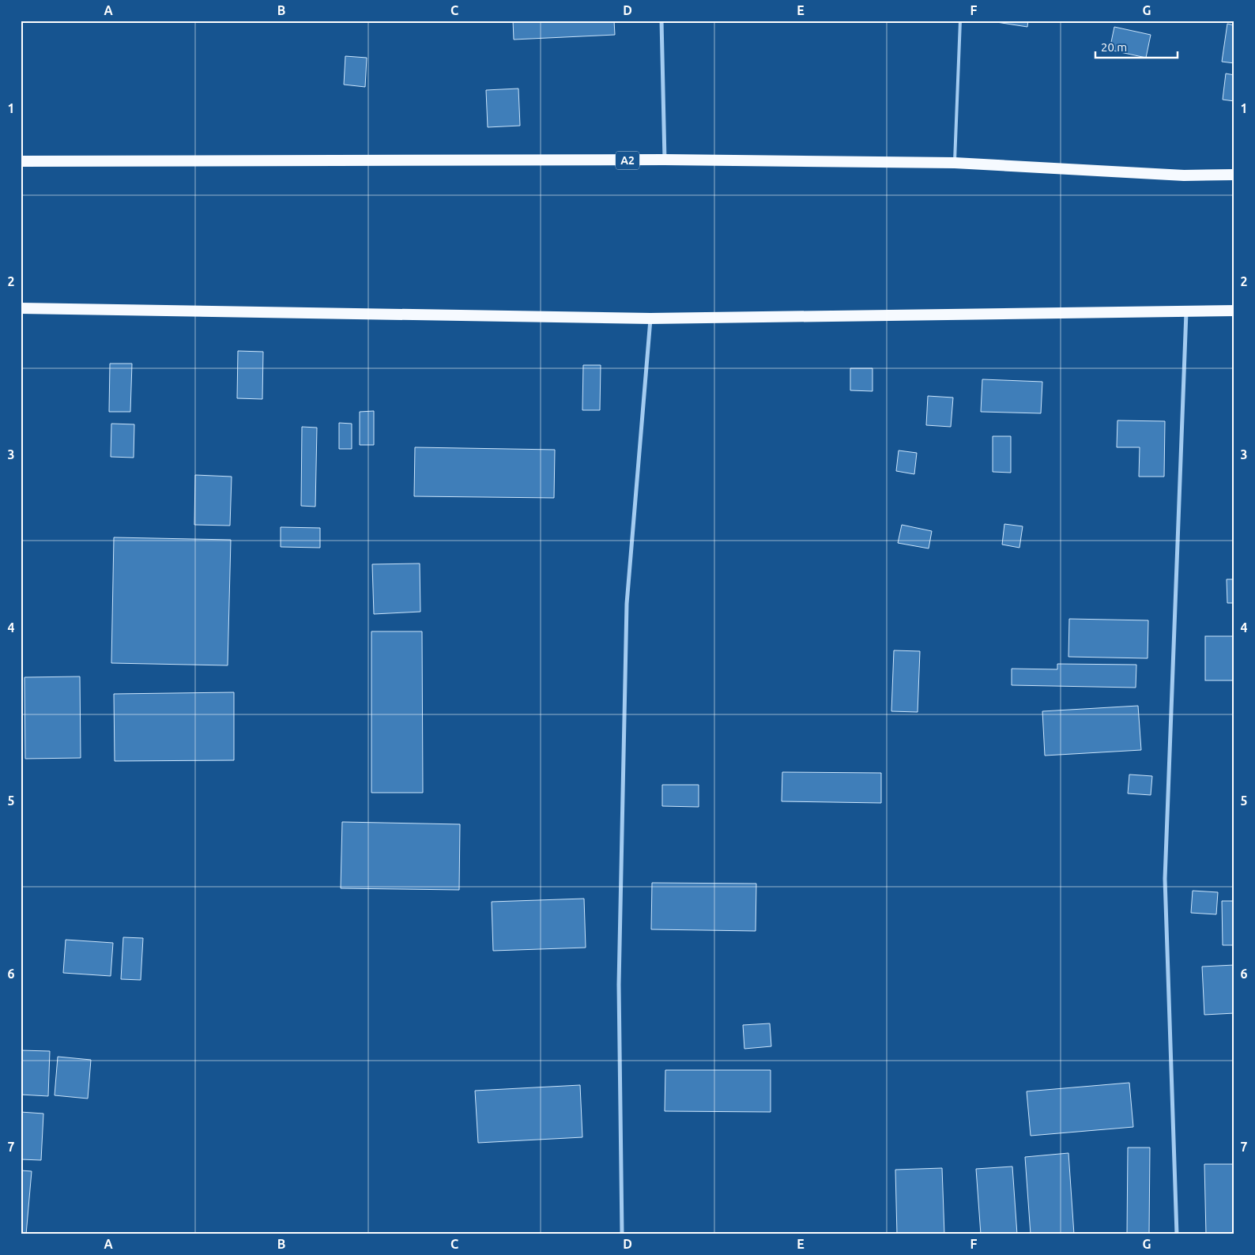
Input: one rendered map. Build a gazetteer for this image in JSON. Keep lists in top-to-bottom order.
{
  "streets": {
    "highway": ["A2"]
  },
  "scale_bar": "20 m",
  "grid": {
    "columns": [
      "A",
      "B",
      "C",
      "D",
      "E",
      "F",
      "G"
    ],
    "rows": [
      "1",
      "2",
      "3",
      "4",
      "5",
      "6",
      "7"
    ]
  }
}
